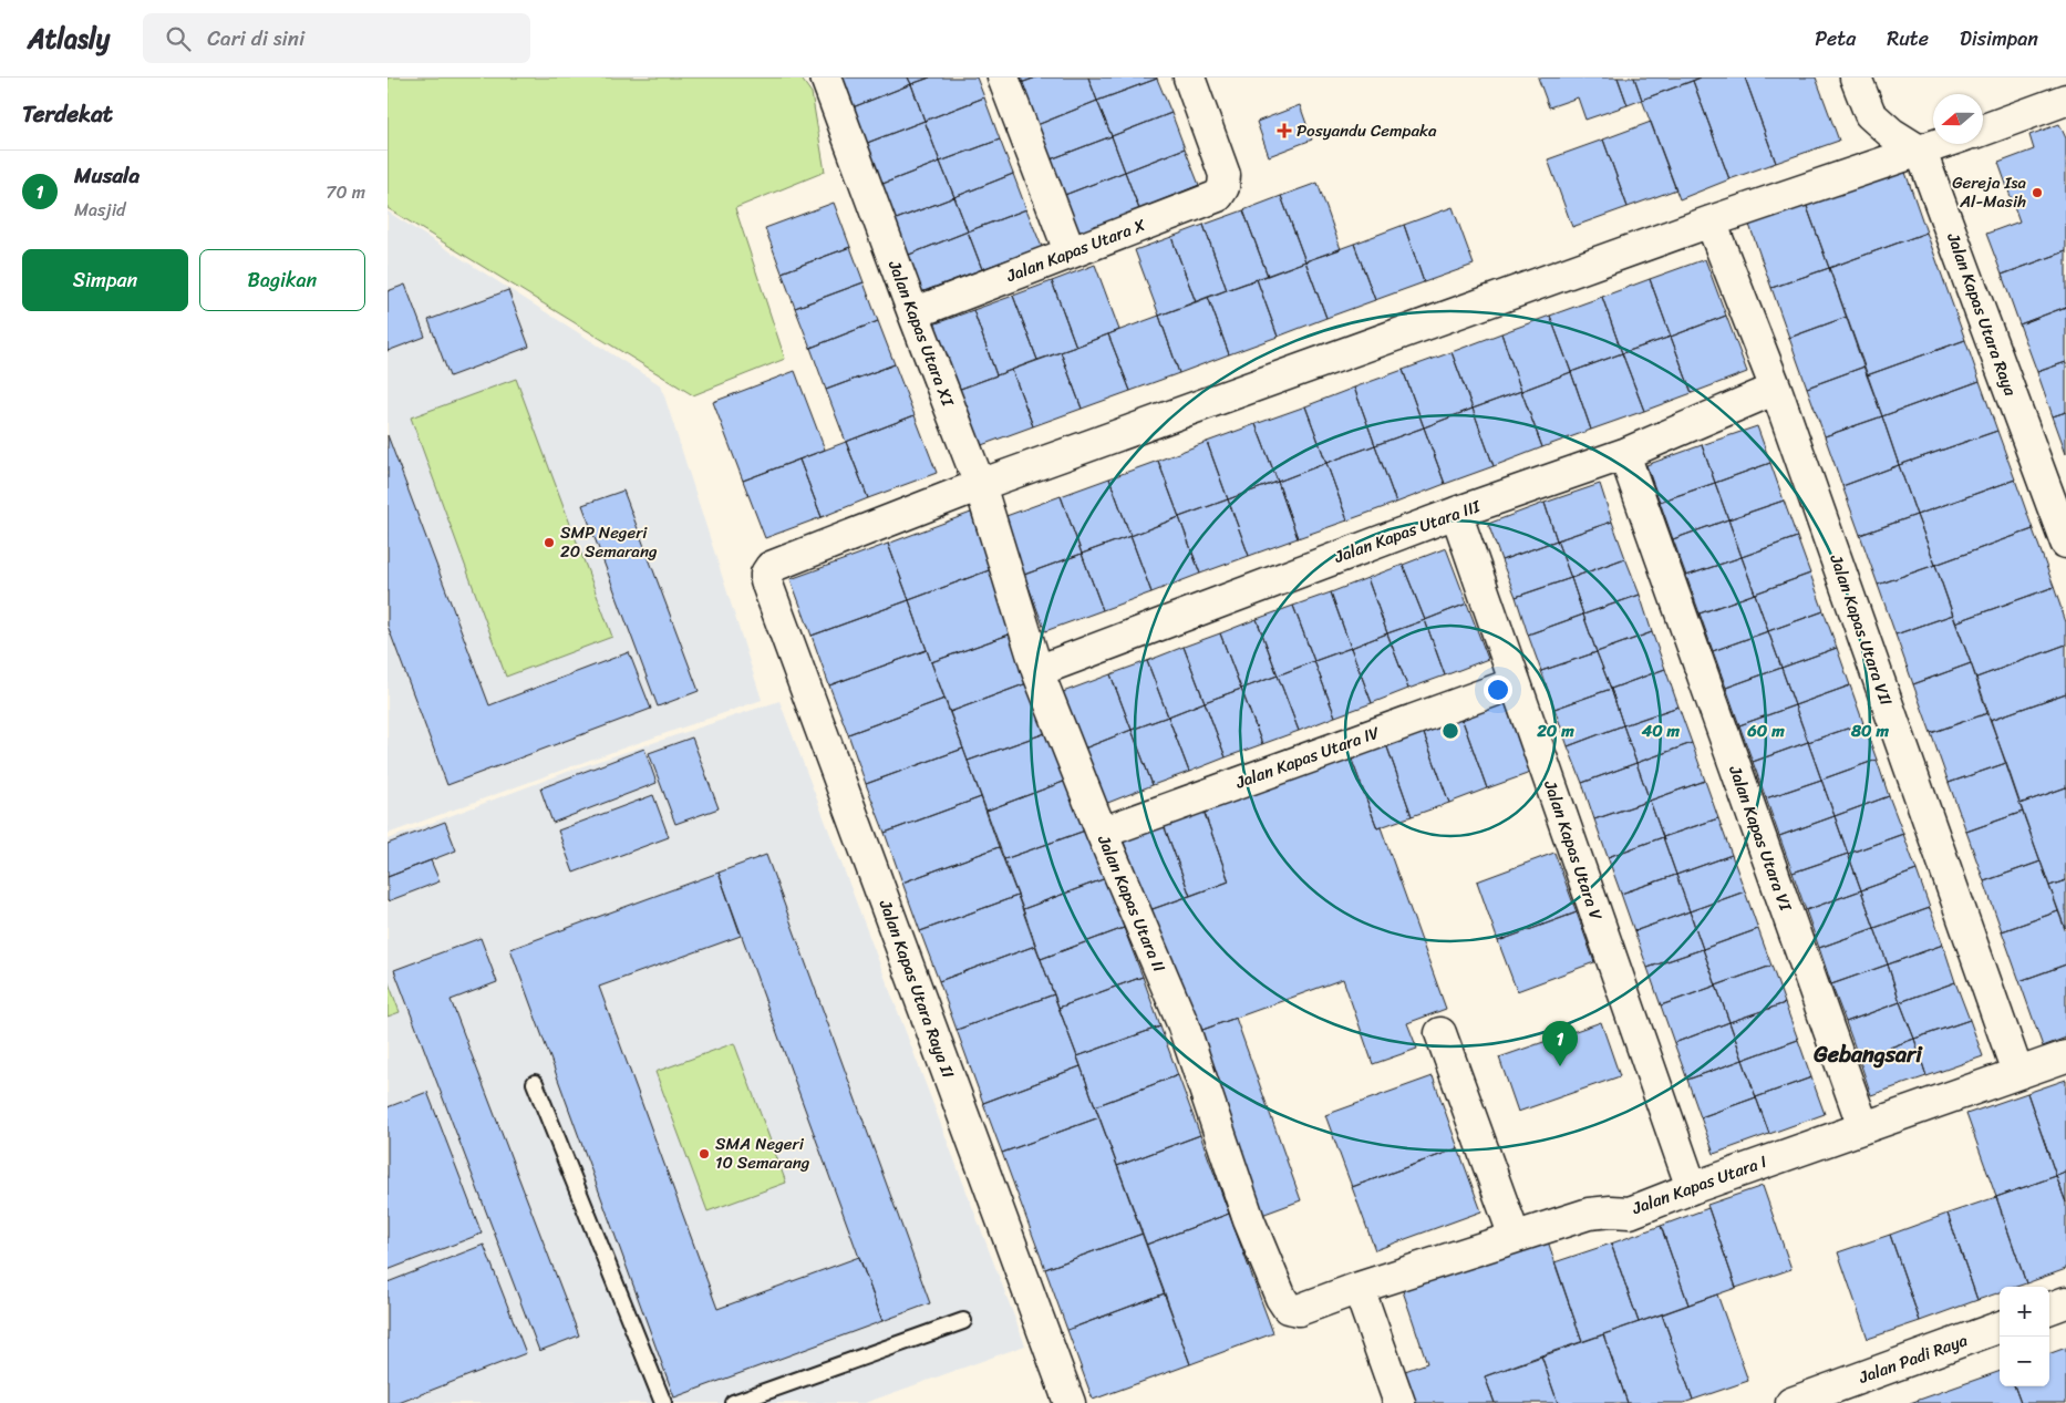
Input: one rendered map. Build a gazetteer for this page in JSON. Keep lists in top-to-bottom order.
{
  "streets": {
    "street": [
      "Jalan Kapas Utara X",
      "Jalan Kapas Utara Raya",
      "Jalan Kapas Utara XI",
      "Jalan Kapas Utara III",
      "Jalan Kapas Utara VII",
      "Jalan Kapas Utara IV",
      "Jalan Kapas Utara VI",
      "Jalan Kapas Utara V",
      "Jalan Kapas Utara II",
      "Jalan Kapas Utara Raya II",
      "Jalan Kapas Utara I",
      "Jalan Padi Raya"
    ]
  },
  "crossings": [
    ["Jalan Kapas Utara X", "Jalan Kapas Utara XI"],
    ["Jalan Kapas Utara XI", "Jalan Kapas Utara II"],
    ["Jalan Kapas Utara XI", "Jalan Kapas Utara Raya II"],
    ["Jalan Kapas Utara III", "Jalan Kapas Utara VII"],
    ["Jalan Kapas Utara III", "Jalan Kapas Utara VI"],
    ["Jalan Kapas Utara III", "Jalan Kapas Utara V"],
    ["Jalan Kapas Utara III", "Jalan Kapas Utara II"],
    ["Jalan Kapas Utara VII", "Jalan Kapas Utara I"],
    ["Jalan Kapas Utara IV", "Jalan Kapas Utara V"],
    ["Jalan Kapas Utara IV", "Jalan Kapas Utara II"],
    ["Jalan Kapas Utara VI", "Jalan Kapas Utara I"],
    ["Jalan Kapas Utara V", "Jalan Kapas Utara I"],
    ["Jalan Kapas Utara II", "Jalan Kapas Utara Raya II"],
    ["Jalan Kapas Utara II", "Jalan Kapas Utara I"]
  ],
  "districts": ["Gebangsari"],
  "places": {
    "health": ["Posyandu Cempaka"],
    "other": ["Gereja Isa Al-Masih", "SMP Negeri 20 Semarang", "SMA Negeri 10 Semarang"]
  },
  "north": "left",
  "page": {
    "header": "Atlasly",
    "search": "Cari di sini",
    "nav": ["Peta", "Rute", "Disimpan"],
    "heading": "Terdekat",
    "list": [
      {
        "mark": "1",
        "name": "Musala",
        "note": "Masjid",
        "value": "70 m"
      }
    ],
    "buttons": ["Simpan", "Bagikan"],
    "pins": "1",
    "map_buttons": ["+", "−"]
  },
  "rings": [
    "20 m",
    "40 m",
    "60 m",
    "80 m"
  ]
}
